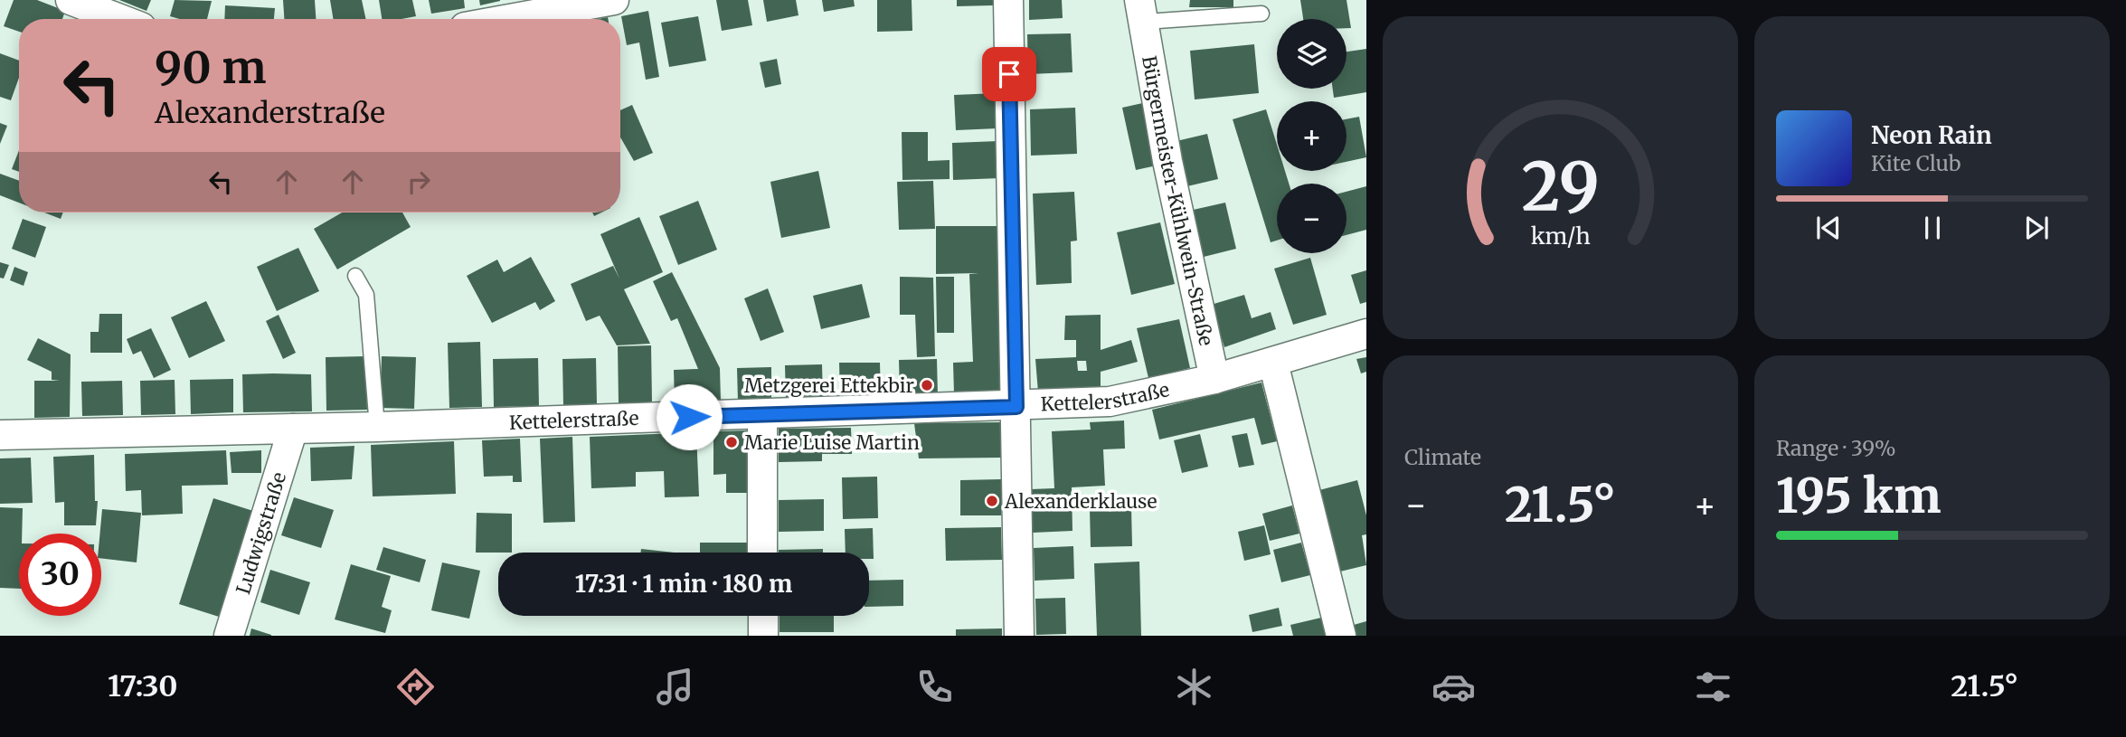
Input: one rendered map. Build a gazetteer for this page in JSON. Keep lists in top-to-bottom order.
{
  "streets": {
    "street": ["Bürgermeister-Kühlwein-Straße", "Kettelerstraße", "Ludwigstraße"]
  },
  "crossings": [
    ["Bürgermeister-Kühlwein-Straße", "Kettelerstraße"],
    ["Kettelerstraße", "Ludwigstraße"]
  ],
  "places": ["Metzgerei Ettekbir", "Marie Luise Martin", "Alexanderklause"],
  "page": {
    "map_buttons": ["+", "−"],
    "turn": ["90 m", "Alexanderstraße"],
    "song": ["Neon Rain", "Kite Club"],
    "tile": [
      "Climate",
      ["Range · 39%", "195 km"]
    ],
    "heat": ["−", "21.5°", "+"],
    "limit": "30",
    "trip": "17:31 · 1 min · 180 m",
    "tabs": ["17:30", "21.5°"],
    "gauge": ["29", "km/h"]
  }
}
